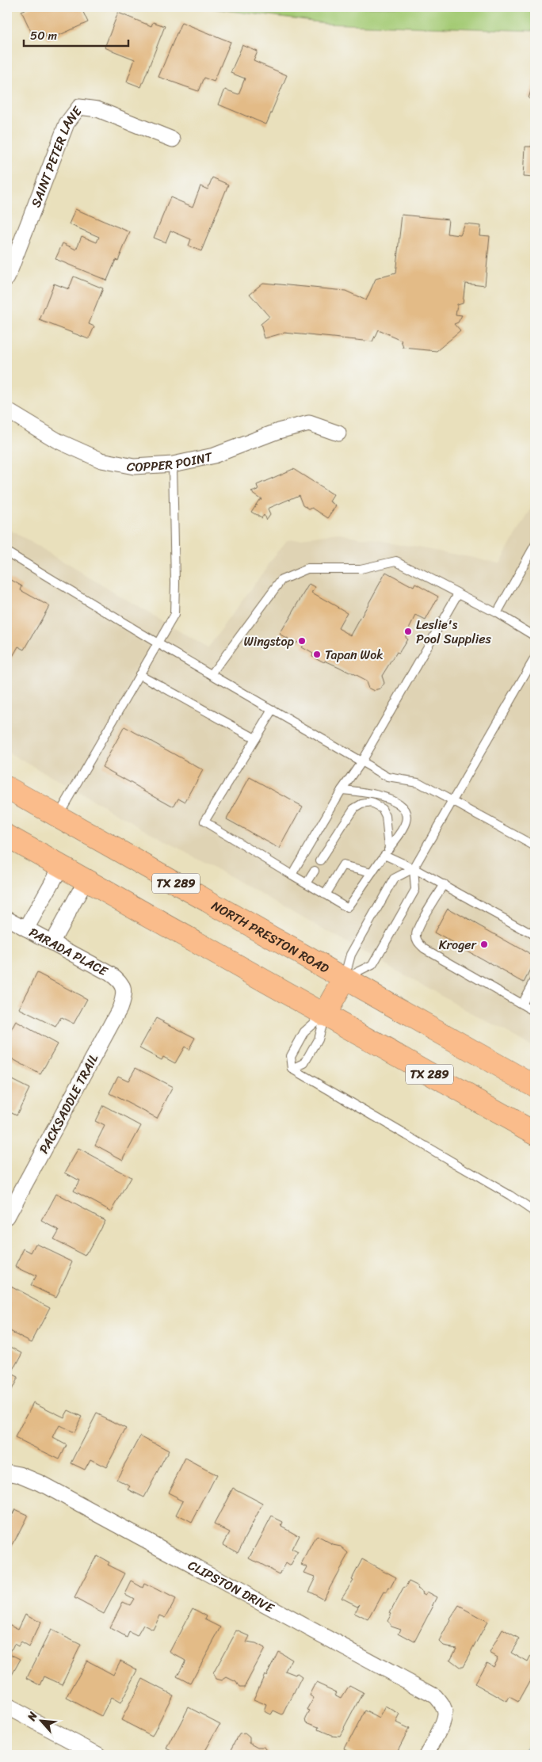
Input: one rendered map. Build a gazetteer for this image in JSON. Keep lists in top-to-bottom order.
{
  "streets": {
    "main road": ["TX 289", "NORTH PRESTON ROAD"],
    "street": [
      "SAINT PETER LANE",
      "COPPER POINT",
      "PARADA PLACE",
      "PACKSADDLE TRAIL",
      "CLIPSTON DRIVE"
    ]
  },
  "crossings": [
    ["PARADA PLACE", "PACKSADDLE TRAIL"]
  ],
  "places": [
    "Leslie's Pool Supplies",
    "Wingstop",
    "Tapan Wok",
    "Kroger"
  ],
  "scale_bar": "50 m",
  "north": "top left"
}
